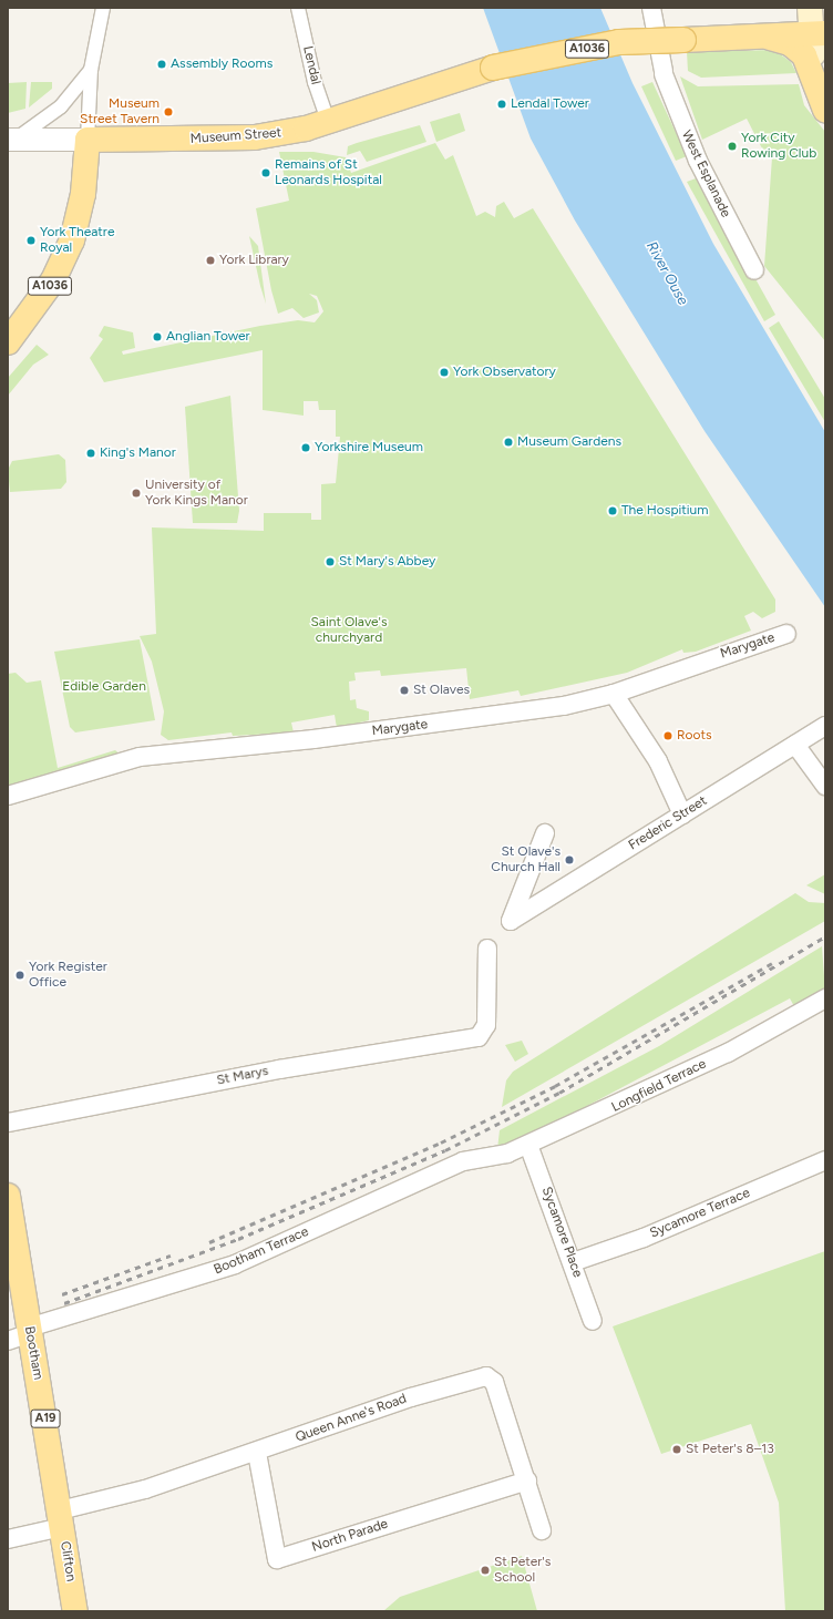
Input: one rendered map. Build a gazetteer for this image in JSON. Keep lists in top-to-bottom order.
{
  "streets": {
    "main road": [
      "A1036",
      "Museum Street",
      "Bootham",
      "A19",
      "Clifton"
    ],
    "street": [
      "Lendal",
      "West Esplanade",
      "Marygate",
      "Frederic Street",
      "St Marys",
      "Longfield Terrace",
      "Sycamore Terrace",
      "Sycamore Place",
      "Bootham Terrace",
      "Queen Anne's Road",
      "North Parade"
    ]
  },
  "crossings": [
    ["A1036", "Museum Street"],
    ["Lendal", "Museum Street"],
    ["Longfield Terrace", "Sycamore Place"],
    ["Longfield Terrace", "Bootham Terrace"],
    ["Sycamore Terrace", "Sycamore Place"],
    ["Bootham Terrace", "Bootham"],
    ["Bootham", "Queen Anne's Road"],
    ["Bootham", "Clifton"],
    ["Queen Anne's Road", "North Parade"],
    ["Queen Anne's Road", "Clifton"]
  ],
  "water": ["River Ouse"],
  "parks": ["Saint Olave's churchyard", "Edible Garden"],
  "places": [
    "Assembly Rooms",
    "Lendal Tower",
    "Museum Street Tavern",
    "York City Rowing Club",
    "Remains of St Leonards Hospital",
    "York Theatre Royal",
    "York Library",
    "Anglian Tower",
    "York Observatory",
    "Museum Gardens",
    "Yorkshire Museum",
    "King's Manor",
    "University of York Kings Manor",
    "The Hospitium",
    "St Mary's Abbey",
    "St Olaves",
    "Roots",
    "St Olave's Church Hall",
    "York Register Office",
    "St Peter's 8–13",
    "St Peter's School"
  ]
}
